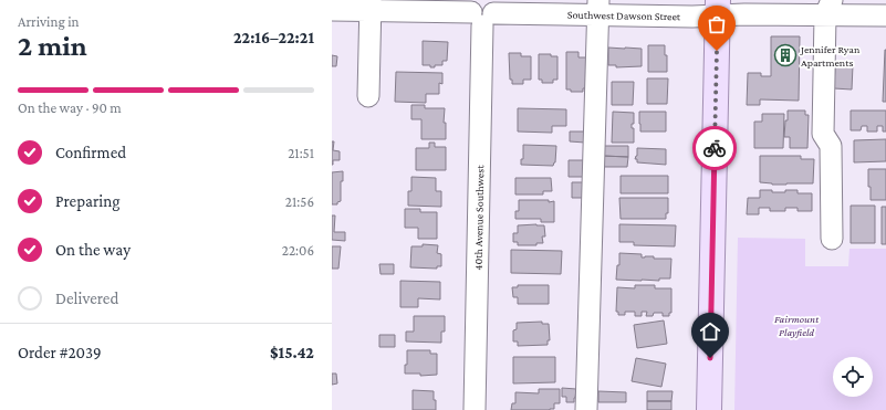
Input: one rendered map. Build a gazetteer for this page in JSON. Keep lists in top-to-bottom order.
{
  "streets": {
    "street": ["Southwest Dawson Street", "40th Avenue Southwest"]
  },
  "crossings": [
    ["Southwest Dawson Street", "40th Avenue Southwest"]
  ],
  "parks": ["Fairmount Playfield"],
  "places": {
    "building": ["Jennifer Ryan Apartments"]
  },
  "page": {
    "heading": ["2 min", "Arriving in", "22:16–22:21"],
    "panel": ["Order #2039", "$15.42"],
    "bar": "On the way · 90 m",
    "list": [
      ["Confirmed", "21:51"],
      ["Preparing", "21:56"],
      ["On the way", "22:06"],
      "Delivered"
    ]
  }
}
